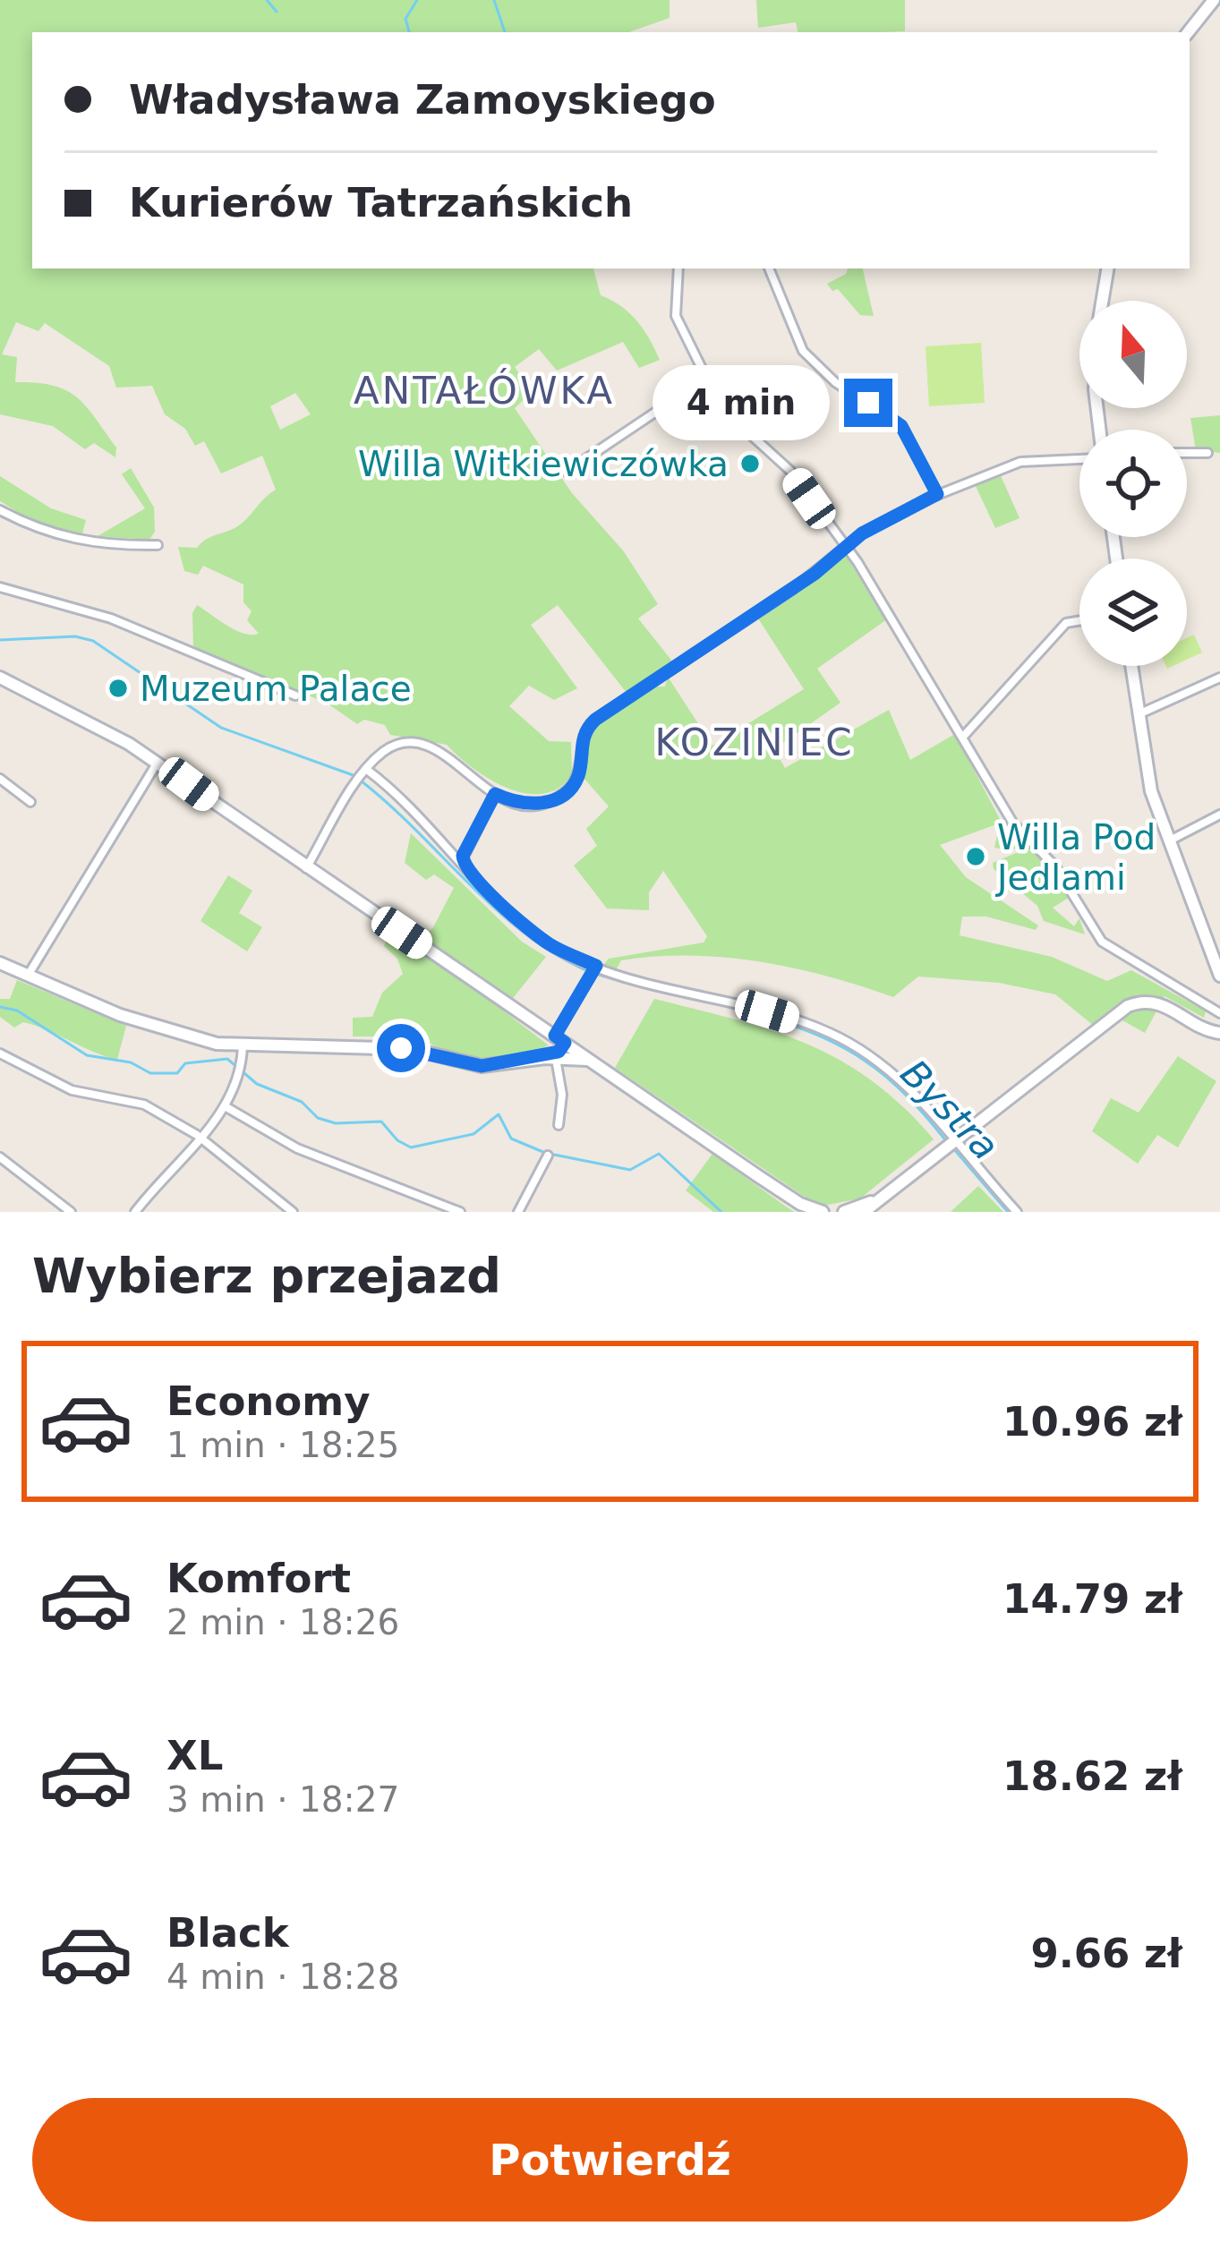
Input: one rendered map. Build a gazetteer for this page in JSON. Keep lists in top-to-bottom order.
{
  "districts": ["ANTAŁÓWKA", "KOZINIEC"],
  "water": ["Bystra"],
  "places": ["Willa Witkiewiczówka", "Muzeum Palace", "Willa Pod Jedlami"],
  "north": "top",
  "page": {
    "banner": ["Władysława Zamoyskiego", "Kurierów Tatrzańskich"],
    "bubble": "4 min",
    "heading": "Wybierz przejazd",
    "list": [
      {
        "name": "Economy",
        "note": "1 min · 18:25",
        "value": "10.96 zł"
      },
      {
        "name": "Komfort",
        "note": "2 min · 18:26",
        "value": "14.79 zł"
      },
      {
        "name": "XL",
        "note": "3 min · 18:27",
        "value": "18.62 zł"
      },
      {
        "name": "Black",
        "note": "4 min · 18:28",
        "value": "9.66 zł"
      }
    ],
    "buttons": "Potwierdź"
  }
}
